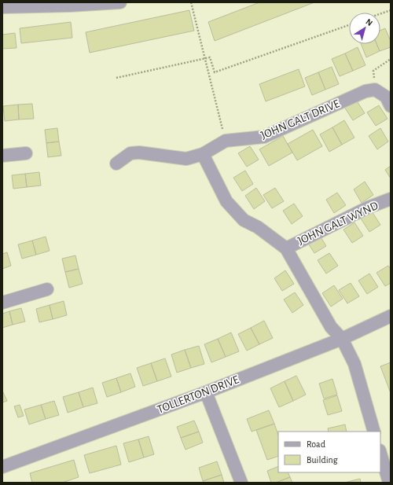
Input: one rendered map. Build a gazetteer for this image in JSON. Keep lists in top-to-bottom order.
{
  "streets": {
    "street": ["JOHN GALT DRIVE", "JOHN GALT WYND", "TOLLERTON DRIVE"]
  },
  "legend": ["Road", "Building"],
  "north": "top right"
}
